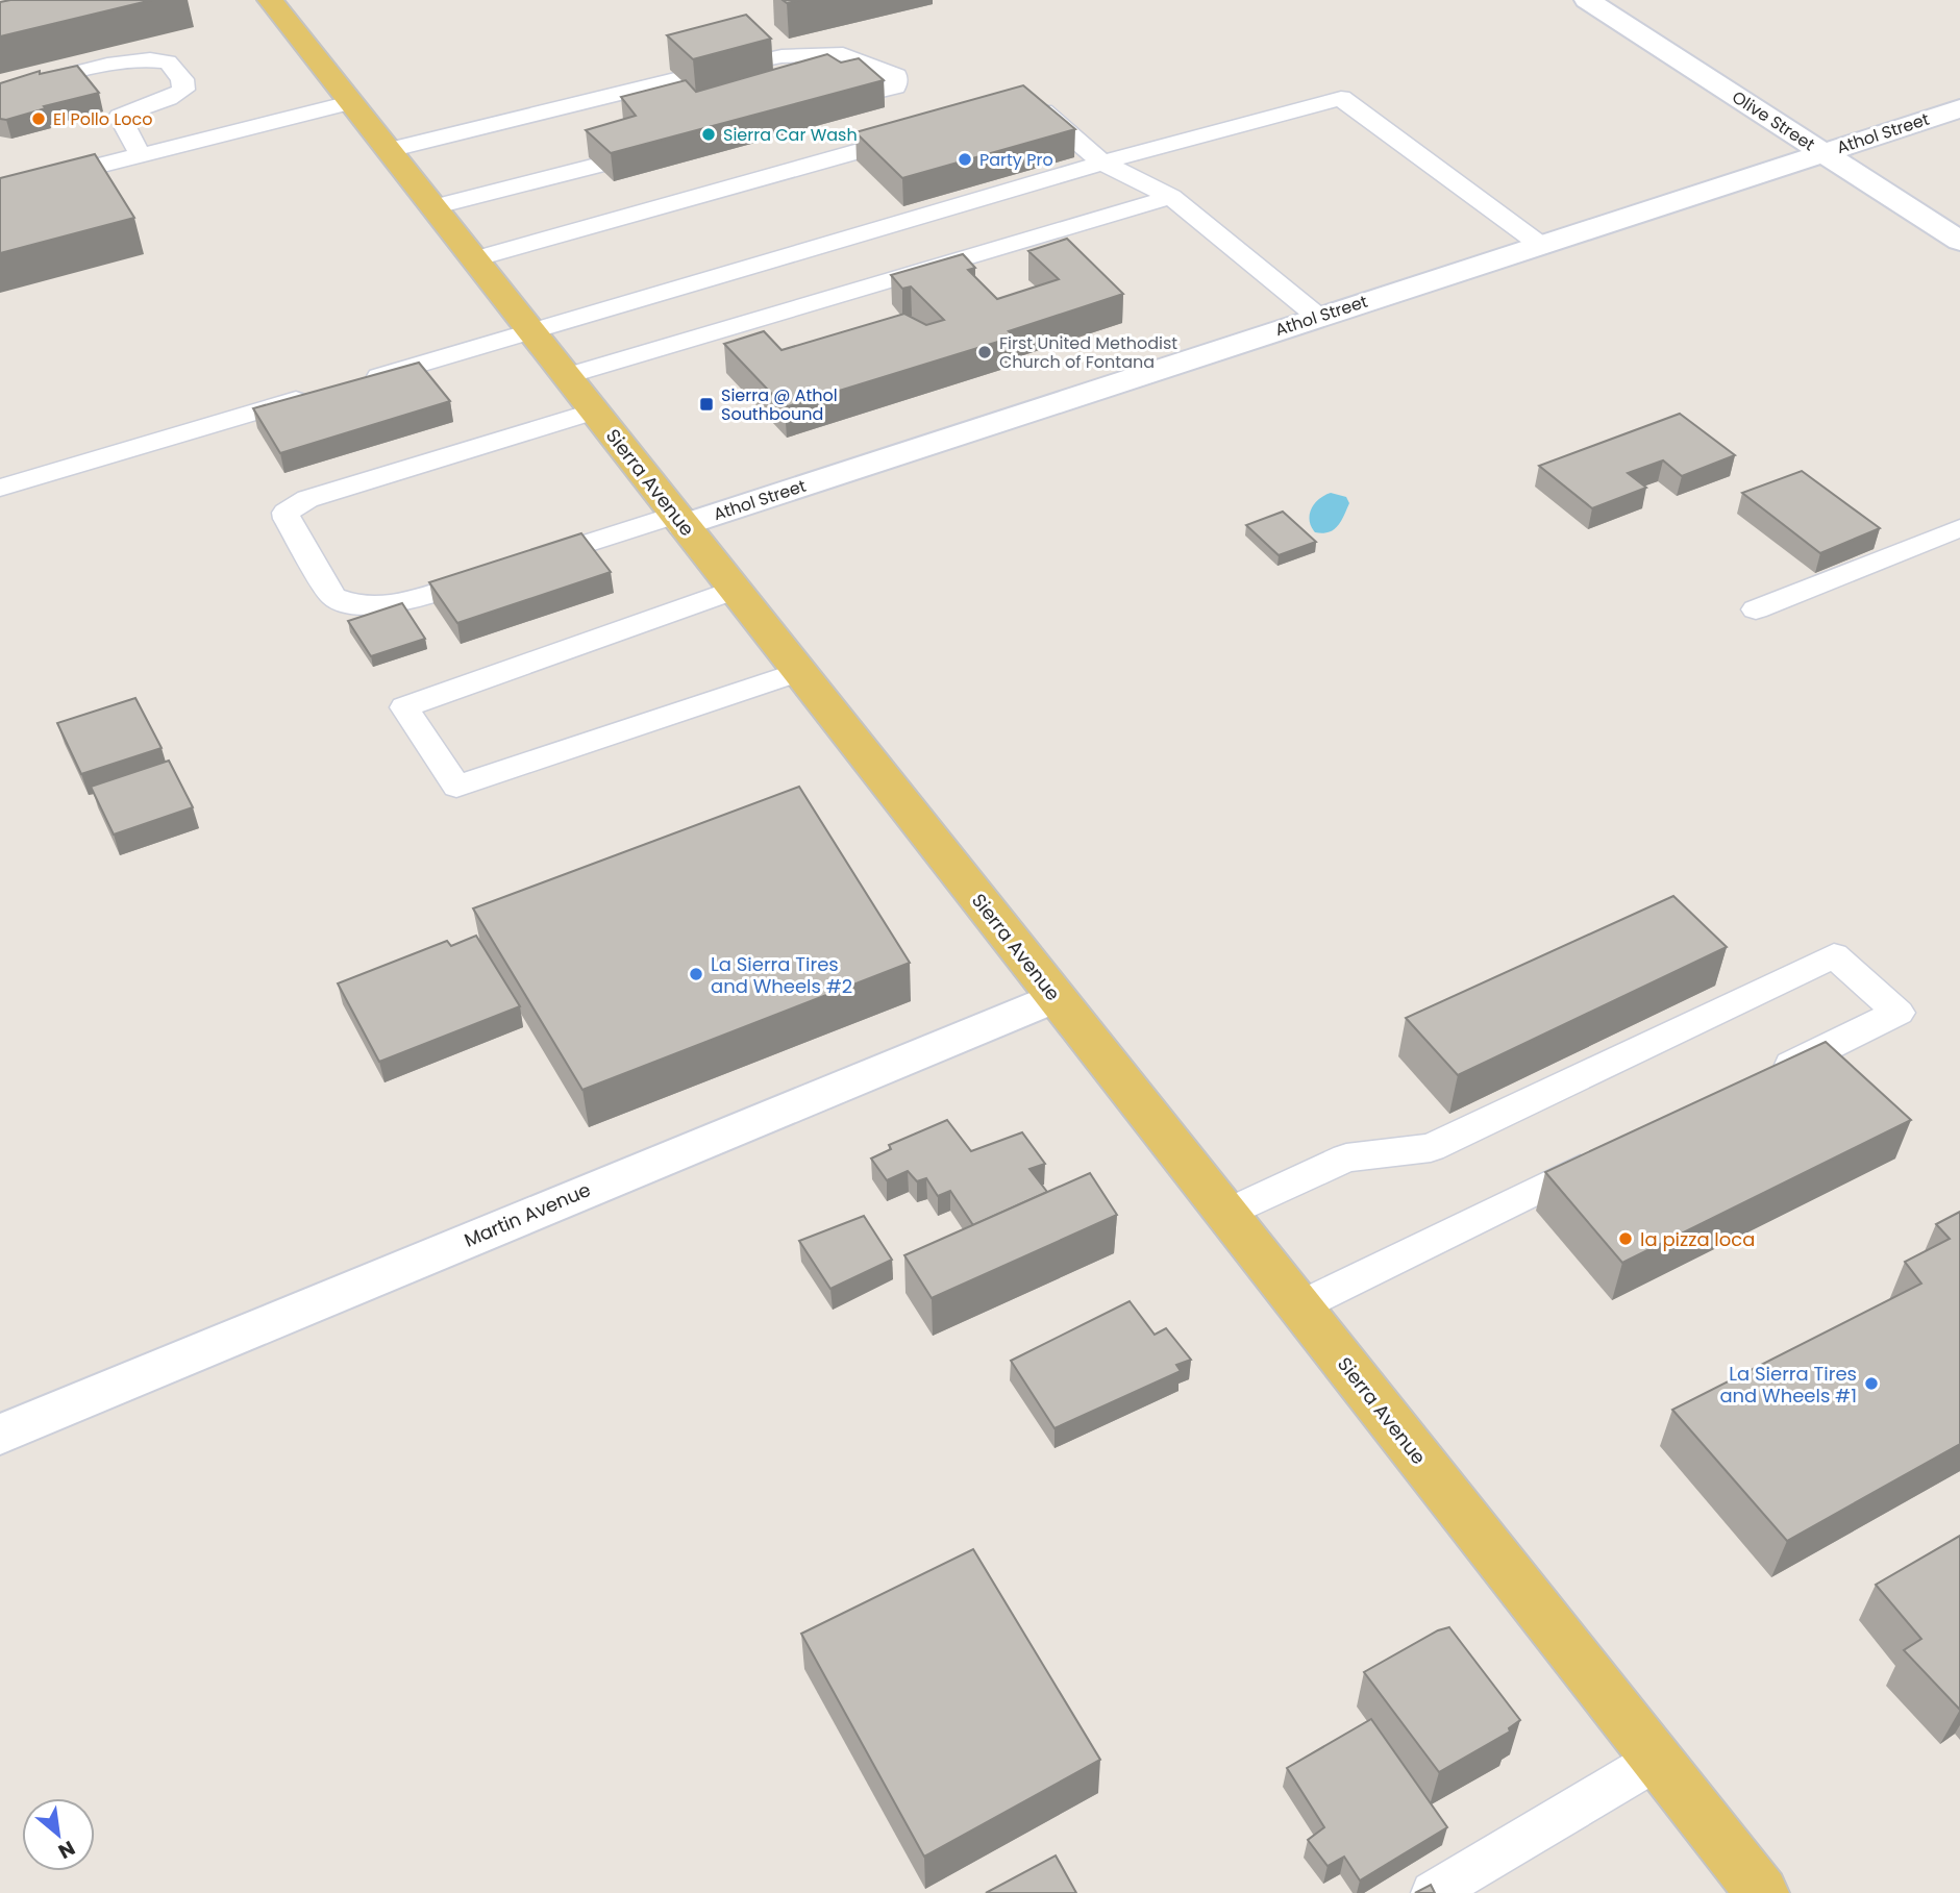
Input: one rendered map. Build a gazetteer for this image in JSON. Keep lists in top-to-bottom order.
{
  "streets": {
    "main road": ["Sierra Avenue"],
    "street": ["Olive Street", "Athol Street", "Martin Avenue"]
  },
  "crossings": [
    ["Olive Street", "Athol Street"],
    ["Athol Street", "Sierra Avenue"],
    ["Sierra Avenue", "Martin Avenue"]
  ],
  "places": {
    "other": [
      "El Pollo Loco",
      "Sierra Car Wash",
      "Party Pro",
      "First United Methodist Church of Fontana",
      "La Sierra Tires and Wheels #2",
      "la pizza loca",
      "La Sierra Tires and Wheels #1"
    ],
    "transit": ["Sierra @ Athol Southbound"]
  },
  "north": "bottom right"
}
